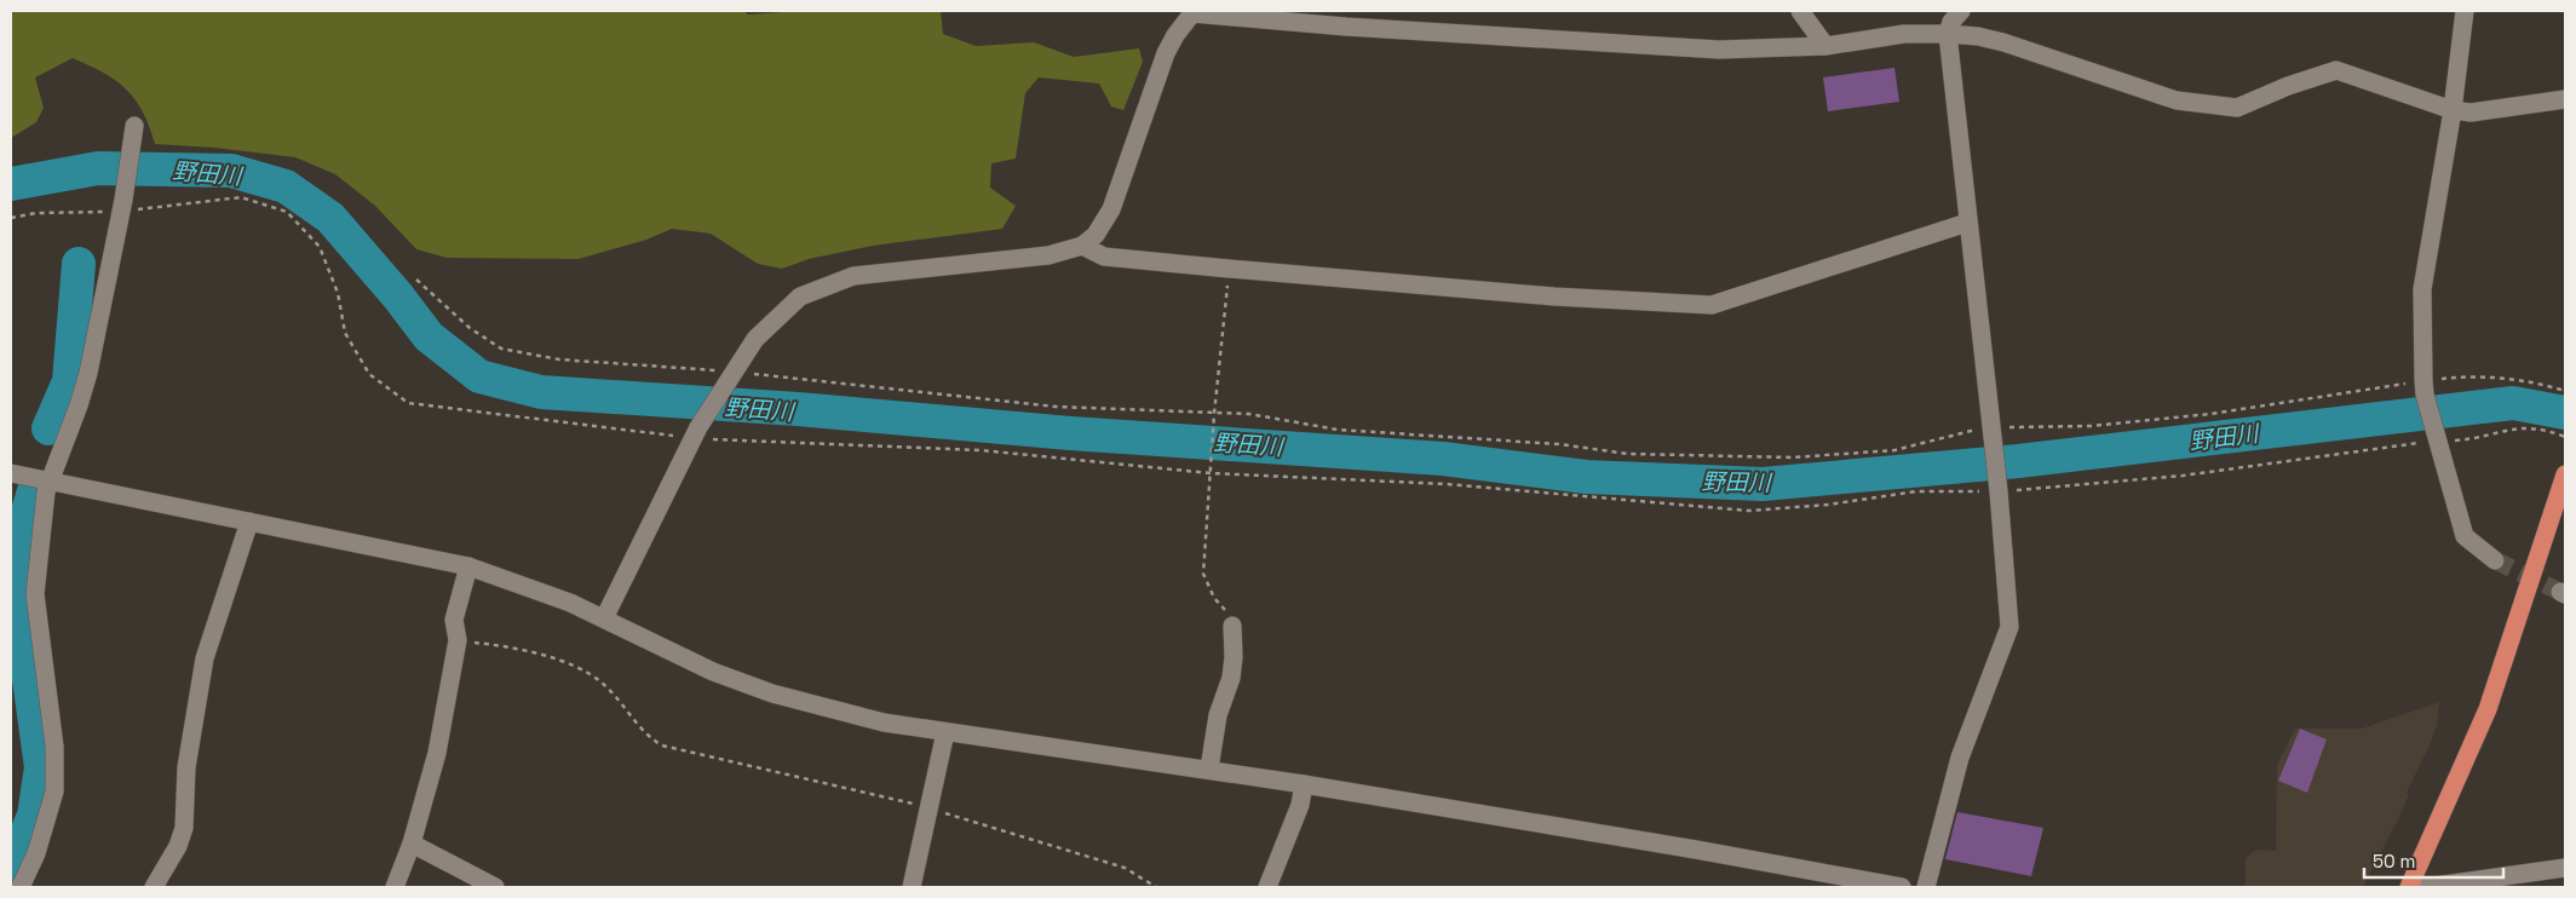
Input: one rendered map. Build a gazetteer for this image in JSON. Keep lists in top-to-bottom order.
{
  "water": ["野田川"],
  "scale_bar": "50 m"
}
